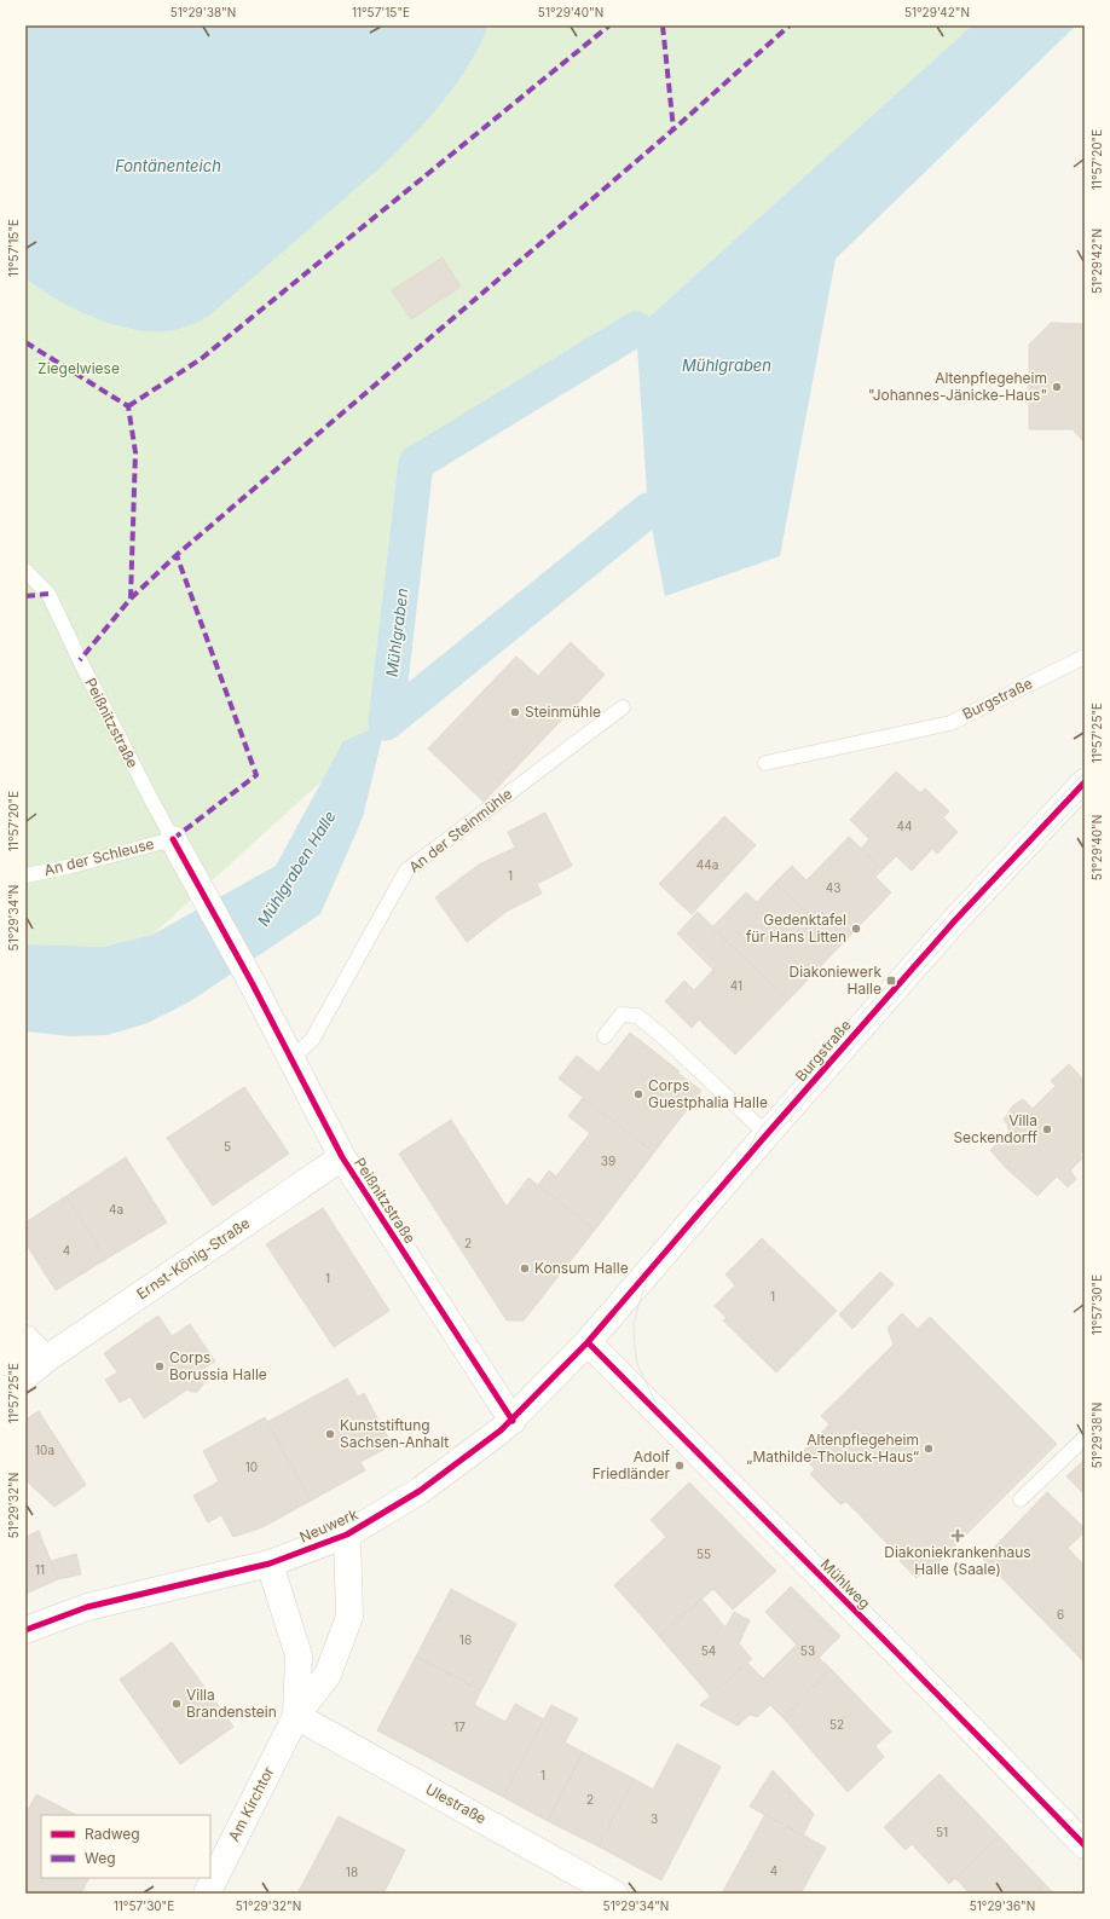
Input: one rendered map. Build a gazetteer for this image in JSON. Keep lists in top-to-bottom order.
{
  "streets": {
    "street": [
      "Burgstraße",
      "Peißnitzstraße",
      "Ernst-König-Straße",
      "Neuwerk",
      "Mühlweg",
      "Am Kirchtor",
      "Ulestraße"
    ],
    "lane": ["An der Steinmühle", "An der Schleuse"]
  },
  "crossings": [
    ["Burgstraße", "Neuwerk"],
    ["Burgstraße", "Mühlweg"],
    ["Peißnitzstraße", "An der Steinmühle"],
    ["Peißnitzstraße", "An der Schleuse"],
    ["Peißnitzstraße", "Ernst-König-Straße"],
    ["Peißnitzstraße", "Neuwerk"],
    ["Neuwerk", "Mühlweg"],
    ["Neuwerk", "Am Kirchtor"],
    ["Am Kirchtor", "Ulestraße"]
  ],
  "water": ["Fontänenteich", "Mühlgraben", "Mühlgraben Halle"],
  "parks": ["Ziegelwiese"],
  "places": {
    "other": [
      "Altenpflegeheim \"Johannes-Jänicke-Haus\"",
      "Steinmühle",
      "Gedenktafel für Hans Litten",
      "Corps Guestphalia Halle",
      "Villa Seckendorff",
      "Konsum Halle",
      "Corps Borussia Halle",
      "Kunststiftung Sachsen-Anhalt",
      "Altenpflegeheim „Mathilde-Tholuck-Haus“",
      "Adolf Friedländer",
      "Villa Brandenstein"
    ],
    "transit": ["Diakoniewerk Halle"],
    "health": ["Diakoniekrankenhaus Halle (Saale)"]
  },
  "house_numbers": [
    "44",
    "44a",
    "1",
    "43",
    "41",
    "5",
    "39",
    "4a",
    "2",
    "4",
    "1",
    "1",
    "10a",
    "10",
    "55",
    "11",
    "6",
    "16",
    "54",
    "53",
    "52",
    "17",
    "1",
    "2",
    "3",
    "51",
    "4",
    "18"
  ],
  "legend": ["Radweg", "Weg"],
  "coordinates": [
    "51°29'38\"N",
    "11°57'15\"E",
    "51°29'40\"N",
    "51°29'42\"N",
    "11°57'20\"E",
    "11°57'25\"E",
    "51°29'34\"N",
    "11°57'30\"E",
    "51°29'32\"N",
    "51°29'36\"N"
  ]
}
